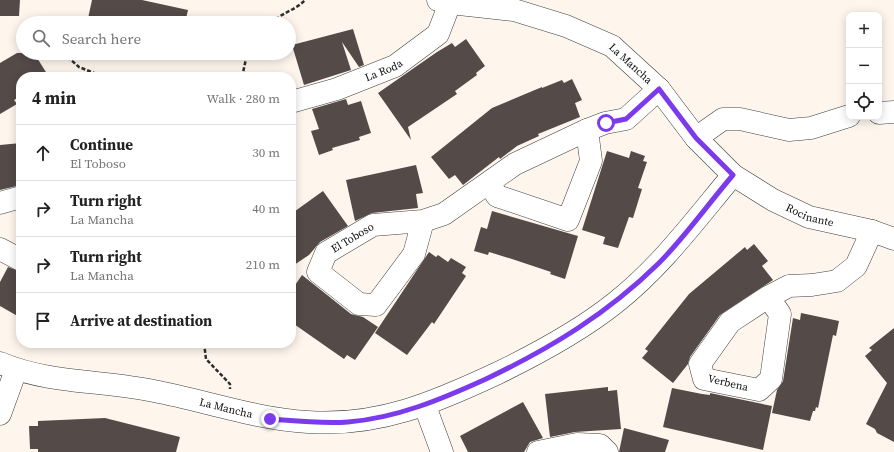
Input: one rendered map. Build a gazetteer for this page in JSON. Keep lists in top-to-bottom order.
{
  "streets": {
    "street": [
      "La Mancha",
      "La Roda",
      "Rocinante",
      "El Toboso"
    ]
  },
  "crossings": [
    ["La Mancha", "La Roda"],
    ["La Mancha", "Rocinante"],
    ["La Mancha", "El Toboso"]
  ],
  "page": {
    "map_buttons": ["+", "−"],
    "search": "Search here",
    "heading": ["4 min", "Walk · 280 m"],
    "list": [
      ["Continue", "El Toboso", "30 m"],
      ["Turn right", "La Mancha", "40 m"],
      ["Turn right", "La Mancha", "210 m"],
      "Arrive at destination"
    ]
  }
}
